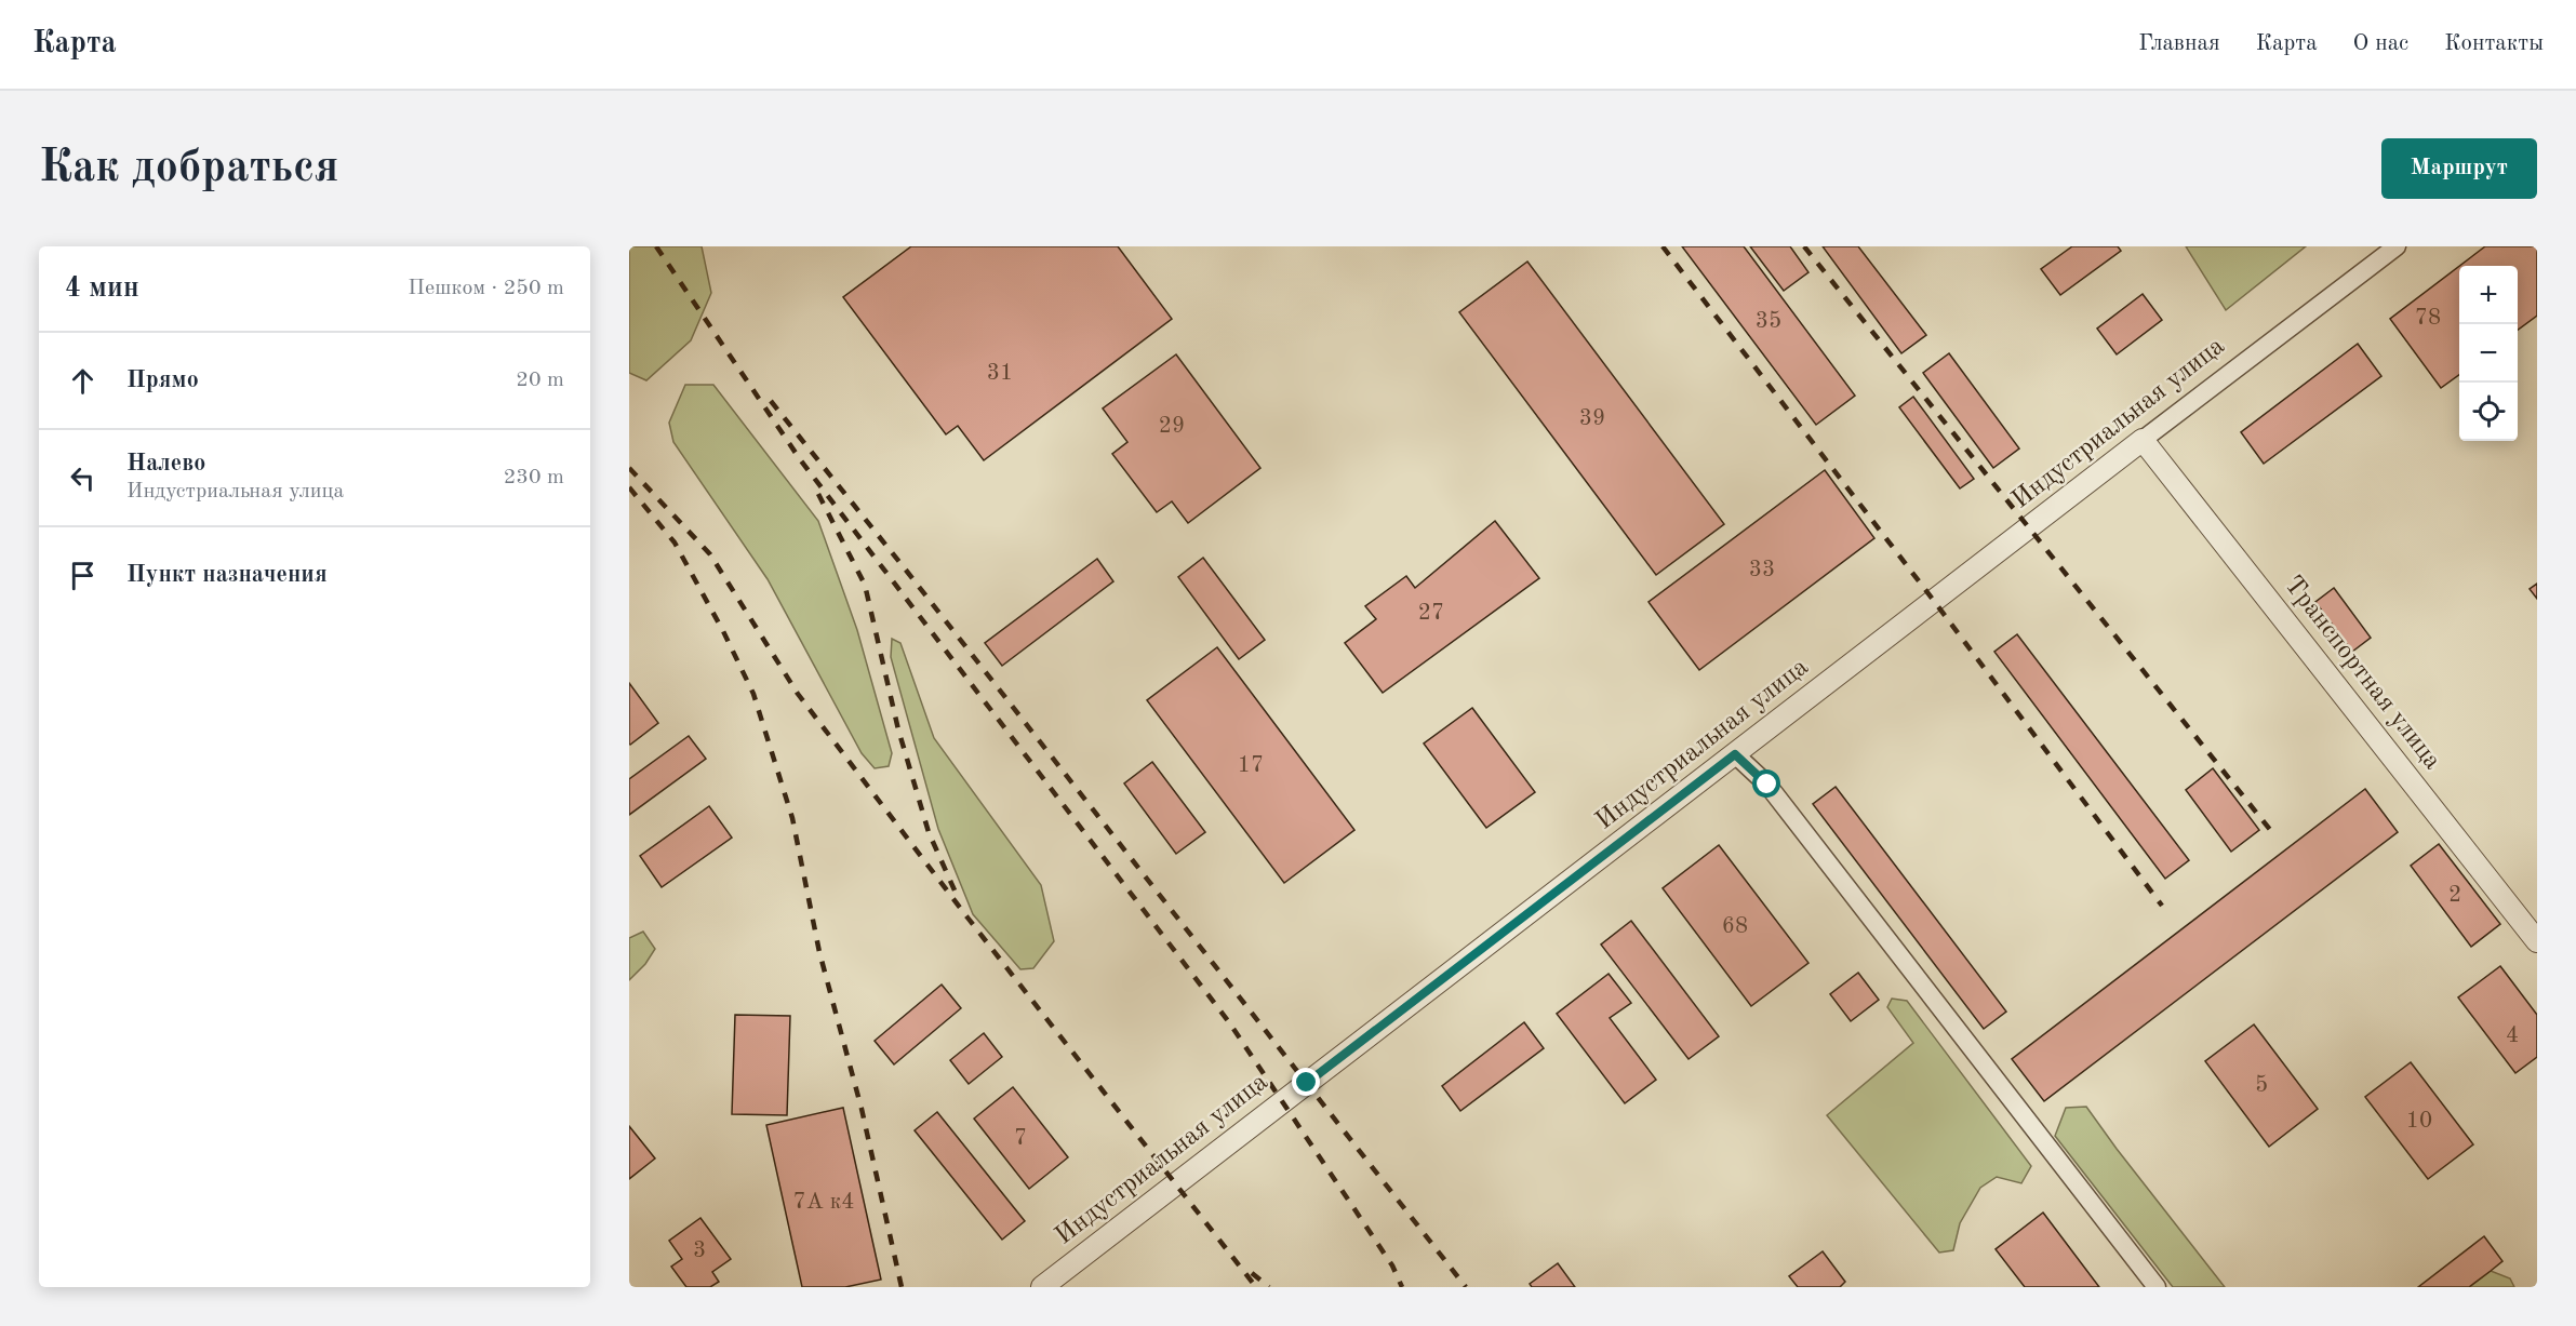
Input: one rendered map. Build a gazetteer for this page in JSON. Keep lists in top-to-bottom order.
{
  "streets": {
    "street": ["Индустриальная улица", "Транспортная улица"]
  },
  "crossings": [
    ["Индустриальная улица", "Транспортная улица"]
  ],
  "house_numbers": [
    "78",
    "35",
    "31",
    "39",
    "29",
    "33",
    "27",
    "17",
    "2",
    "68",
    "4",
    "5",
    "10",
    "7",
    "7А к4",
    "3"
  ],
  "page": {
    "header": "Карта",
    "nav": [
      "Главная",
      "Карта",
      "О нас",
      "Контакты"
    ],
    "buttons": "Маршрут",
    "title": "Как добраться",
    "heading": ["4 мин", "Пешком · 250 m"],
    "map_buttons": ["+", "−"],
    "list": [
      ["Прямо", "20 m"],
      ["Налево", "Индустриальная улица", "230 m"],
      "Пункт назначения"
    ]
  }
}
